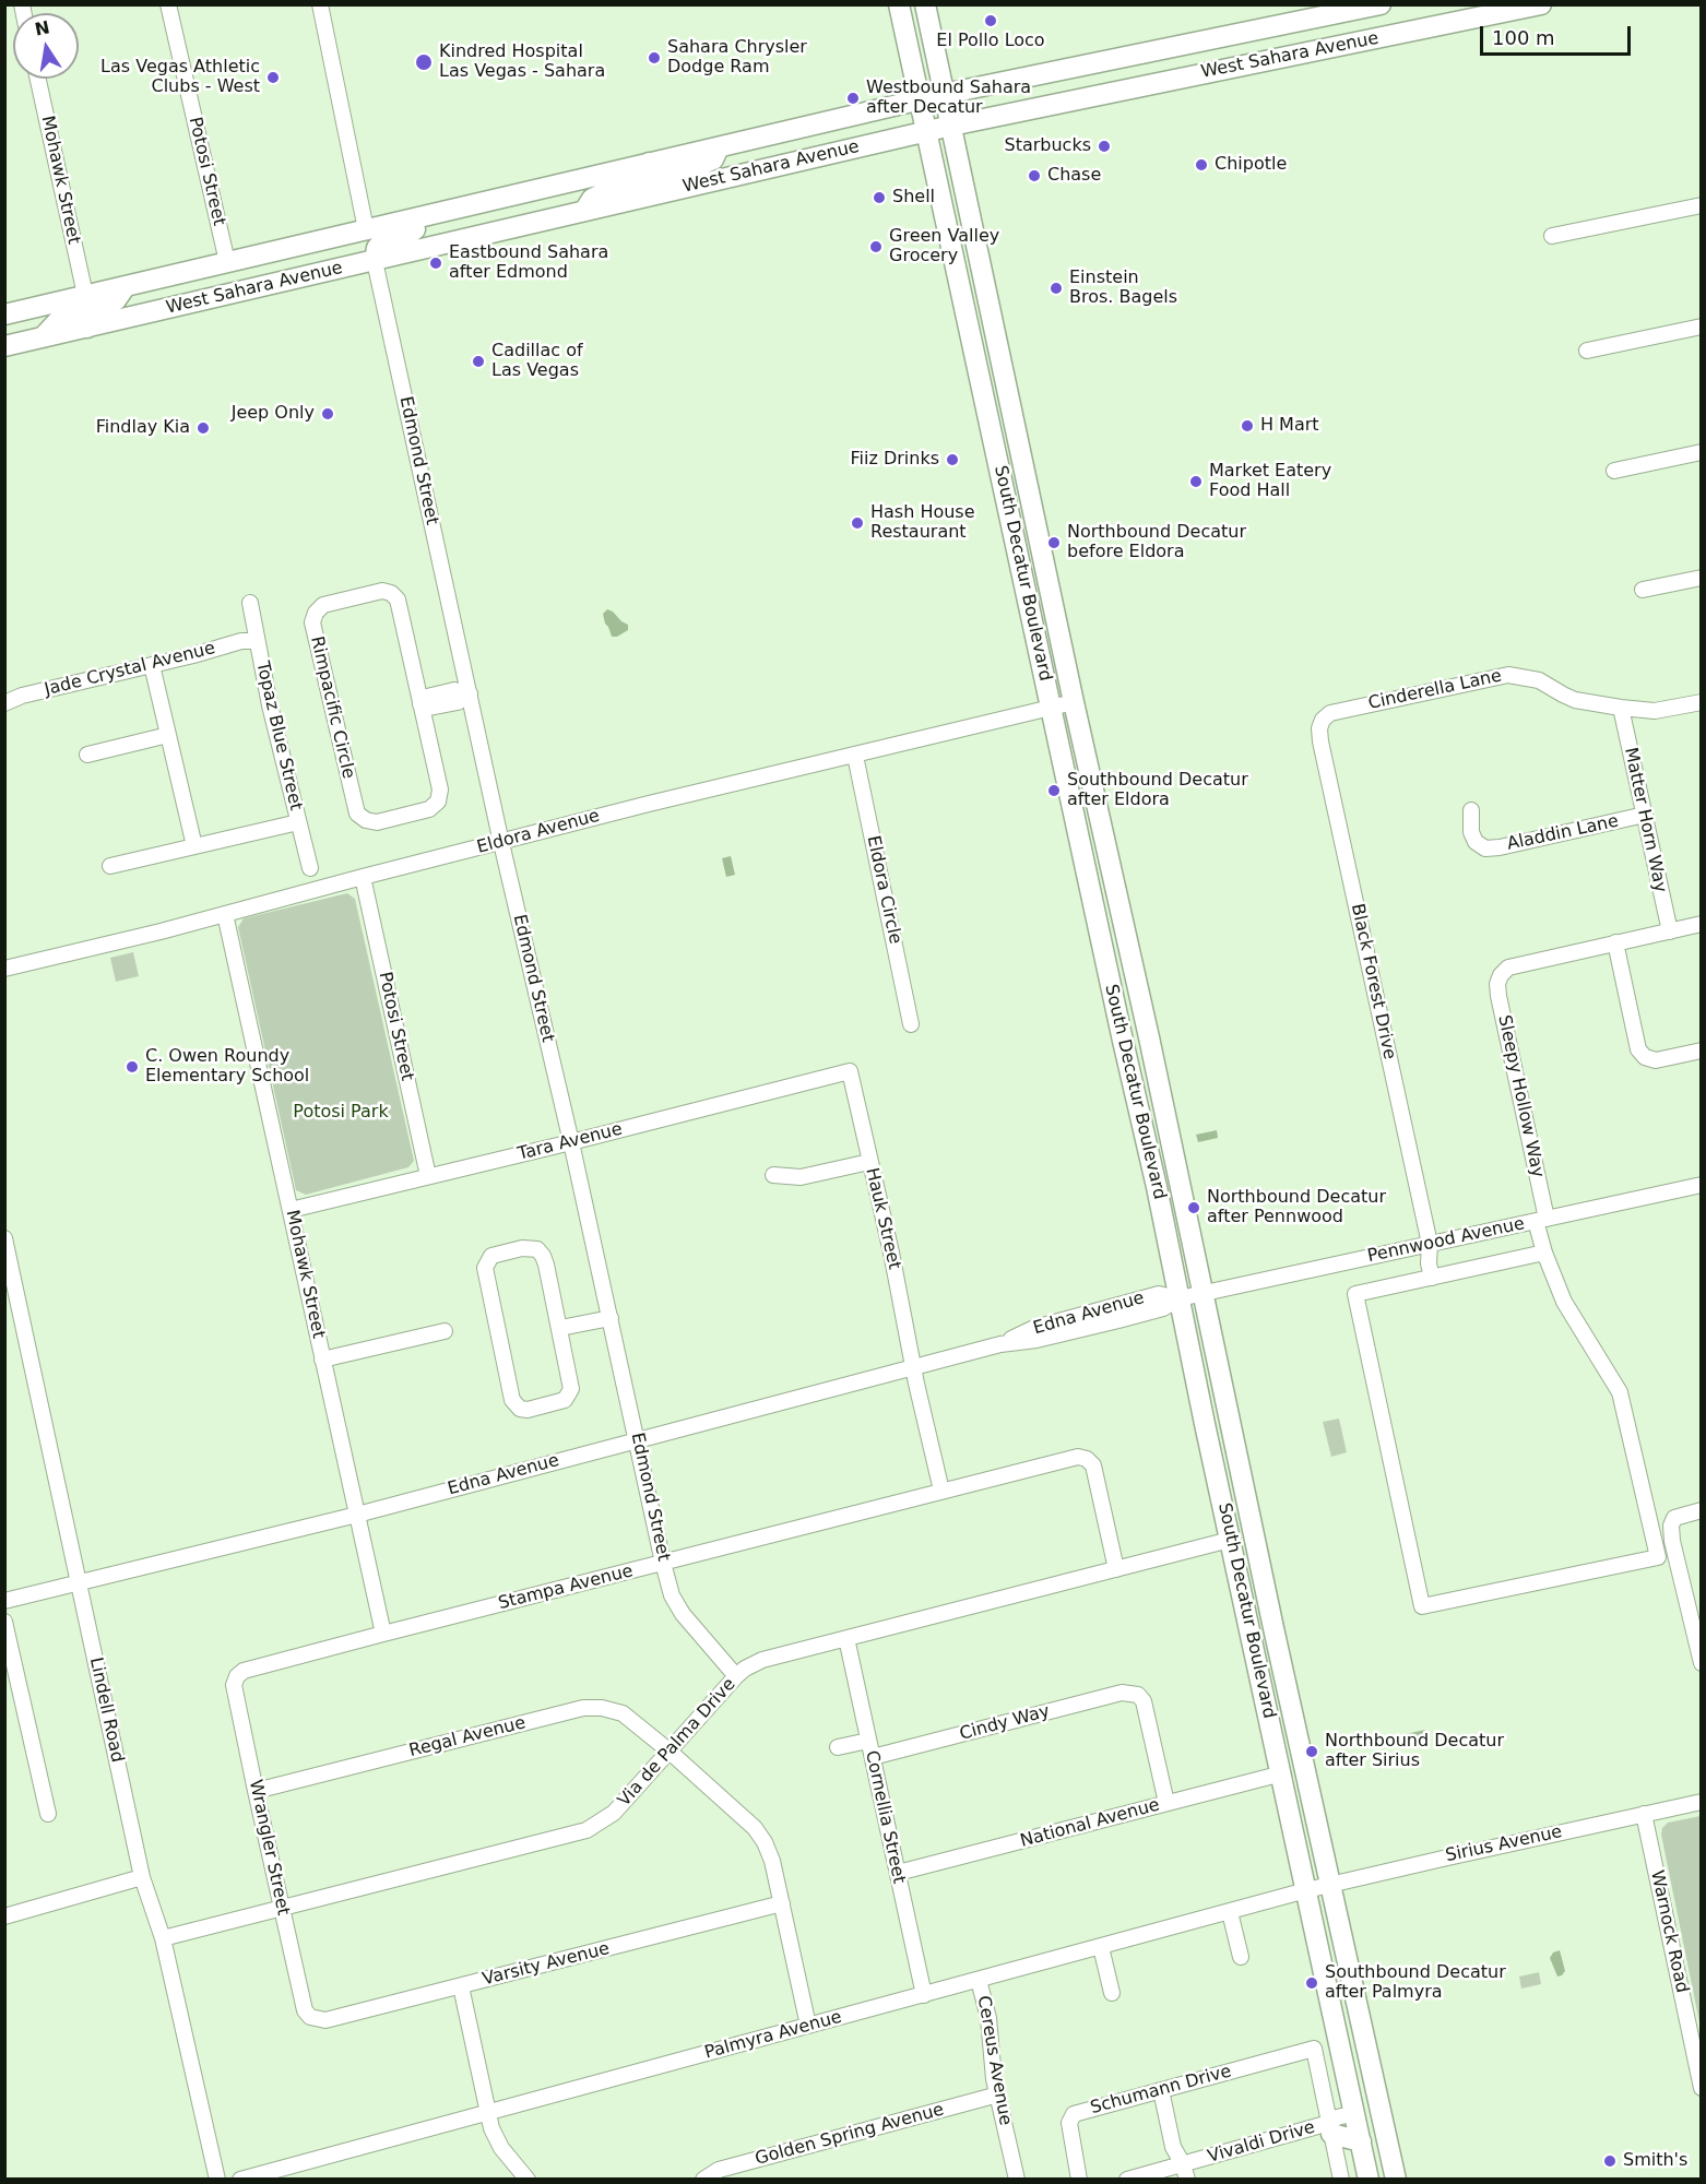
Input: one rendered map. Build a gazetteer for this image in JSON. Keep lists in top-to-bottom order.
{
  "streets": {
    "main road": ["West Sahara Avenue", "South Decatur Boulevard"],
    "street": [
      "Potosi Street",
      "Mohawk Street",
      "Edmond Street",
      "Jade Crystal Avenue",
      "Cinderella Lane",
      "Rimpacific Circle",
      "Topaz Blue Street",
      "Matter Horn Way",
      "Eldora Avenue",
      "Aladdin Lane",
      "Eldora Circle",
      "Black Forest Drive",
      "Sleepy Hollow Way",
      "Tara Avenue",
      "Hauk Street",
      "Pennwood Avenue",
      "Edna Avenue",
      "Stampa Avenue",
      "Lindell Road",
      "Cindy Way",
      "Regal Avenue",
      "Via de Palma Drive",
      "Cornellia Street",
      "National Avenue",
      "Sirius Avenue",
      "Wrangler Street",
      "Warnock Road",
      "Varsity Avenue",
      "Palmyra Avenue",
      "Cereus Avenue",
      "Schumann Drive",
      "Golden Spring Avenue",
      "Vivaldi Drive"
    ]
  },
  "crossings": [
    ["West Sahara Avenue", "Potosi Street"],
    ["West Sahara Avenue", "Mohawk Street"],
    ["West Sahara Avenue", "Edmond Street"],
    ["West Sahara Avenue", "South Decatur Boulevard"],
    ["Potosi Street", "Eldora Avenue"],
    ["Potosi Street", "Tara Avenue"],
    ["Mohawk Street", "Eldora Avenue"],
    ["Mohawk Street", "Tara Avenue"],
    ["Mohawk Street", "Edna Avenue"],
    ["Mohawk Street", "Stampa Avenue"],
    ["Edmond Street", "Eldora Avenue"],
    ["Edmond Street", "Tara Avenue"],
    ["Edmond Street", "Edna Avenue"],
    ["Edmond Street", "Stampa Avenue"],
    ["Edmond Street", "Via de Palma Drive"],
    ["South Decatur Boulevard", "Eldora Avenue"],
    ["South Decatur Boulevard", "Pennwood Avenue"],
    ["South Decatur Boulevard", "Edna Avenue"],
    ["South Decatur Boulevard", "Via de Palma Drive"],
    ["South Decatur Boulevard", "National Avenue"],
    ["South Decatur Boulevard", "Sirius Avenue"],
    ["South Decatur Boulevard", "Palmyra Avenue"],
    ["South Decatur Boulevard", "Vivaldi Drive"],
    ["Jade Crystal Avenue", "Topaz Blue Street"],
    ["Cinderella Lane", "Matter Horn Way"],
    ["Cinderella Lane", "Black Forest Drive"],
    ["Matter Horn Way", "Aladdin Lane"],
    ["Eldora Avenue", "Eldora Circle"],
    ["Black Forest Drive", "Sleepy Hollow Way"],
    ["Black Forest Drive", "Pennwood Avenue"],
    ["Sleepy Hollow Way", "Pennwood Avenue"],
    ["Tara Avenue", "Hauk Street"],
    ["Hauk Street", "Edna Avenue"],
    ["Hauk Street", "Stampa Avenue"],
    ["Pennwood Avenue", "Edna Avenue"],
    ["Edna Avenue", "Lindell Road"],
    ["Stampa Avenue", "Via de Palma Drive"],
    ["Stampa Avenue", "Wrangler Street"],
    ["Lindell Road", "Via de Palma Drive"],
    ["Cindy Way", "Cornellia Street"],
    ["Cindy Way", "National Avenue"],
    ["Regal Avenue", "Via de Palma Drive"],
    ["Regal Avenue", "Wrangler Street"],
    ["Via de Palma Drive", "Cornellia Street"],
    ["Via de Palma Drive", "Wrangler Street"],
    ["Cornellia Street", "National Avenue"],
    ["Cornellia Street", "Palmyra Avenue"],
    ["Sirius Avenue", "Warnock Road"],
    ["Sirius Avenue", "Palmyra Avenue"],
    ["Wrangler Street", "Varsity Avenue"],
    ["Palmyra Avenue", "Cereus Avenue"],
    ["Cereus Avenue", "Golden Spring Avenue"],
    ["Schumann Drive", "Vivaldi Drive"]
  ],
  "parks": ["Potosi Park"],
  "places": [
    "El Pollo Loco",
    "Sahara Chrysler Dodge Ram",
    "Kindred Hospital Las Vegas - Sahara",
    "Las Vegas Athletic Clubs - West",
    "Westbound Sahara after Decatur",
    "Starbucks",
    "Chipotle",
    "Chase",
    "Shell",
    "Green Valley Grocery",
    "Eastbound Sahara after Edmond",
    "Einstein Bros. Bagels",
    "Cadillac of Las Vegas",
    "Jeep Only",
    "H Mart",
    "Findlay Kia",
    "Fiiz Drinks",
    "Market Eatery Food Hall",
    "Hash House Restaurant",
    "Northbound Decatur before Eldora",
    "Southbound Decatur after Eldora",
    "C. Owen Roundy Elementary School",
    "Northbound Decatur after Pennwood",
    "Northbound Decatur after Sirius",
    "Southbound Decatur after Palmyra",
    "Smith's"
  ],
  "scale_bar": "100 m",
  "north": "top"
}
